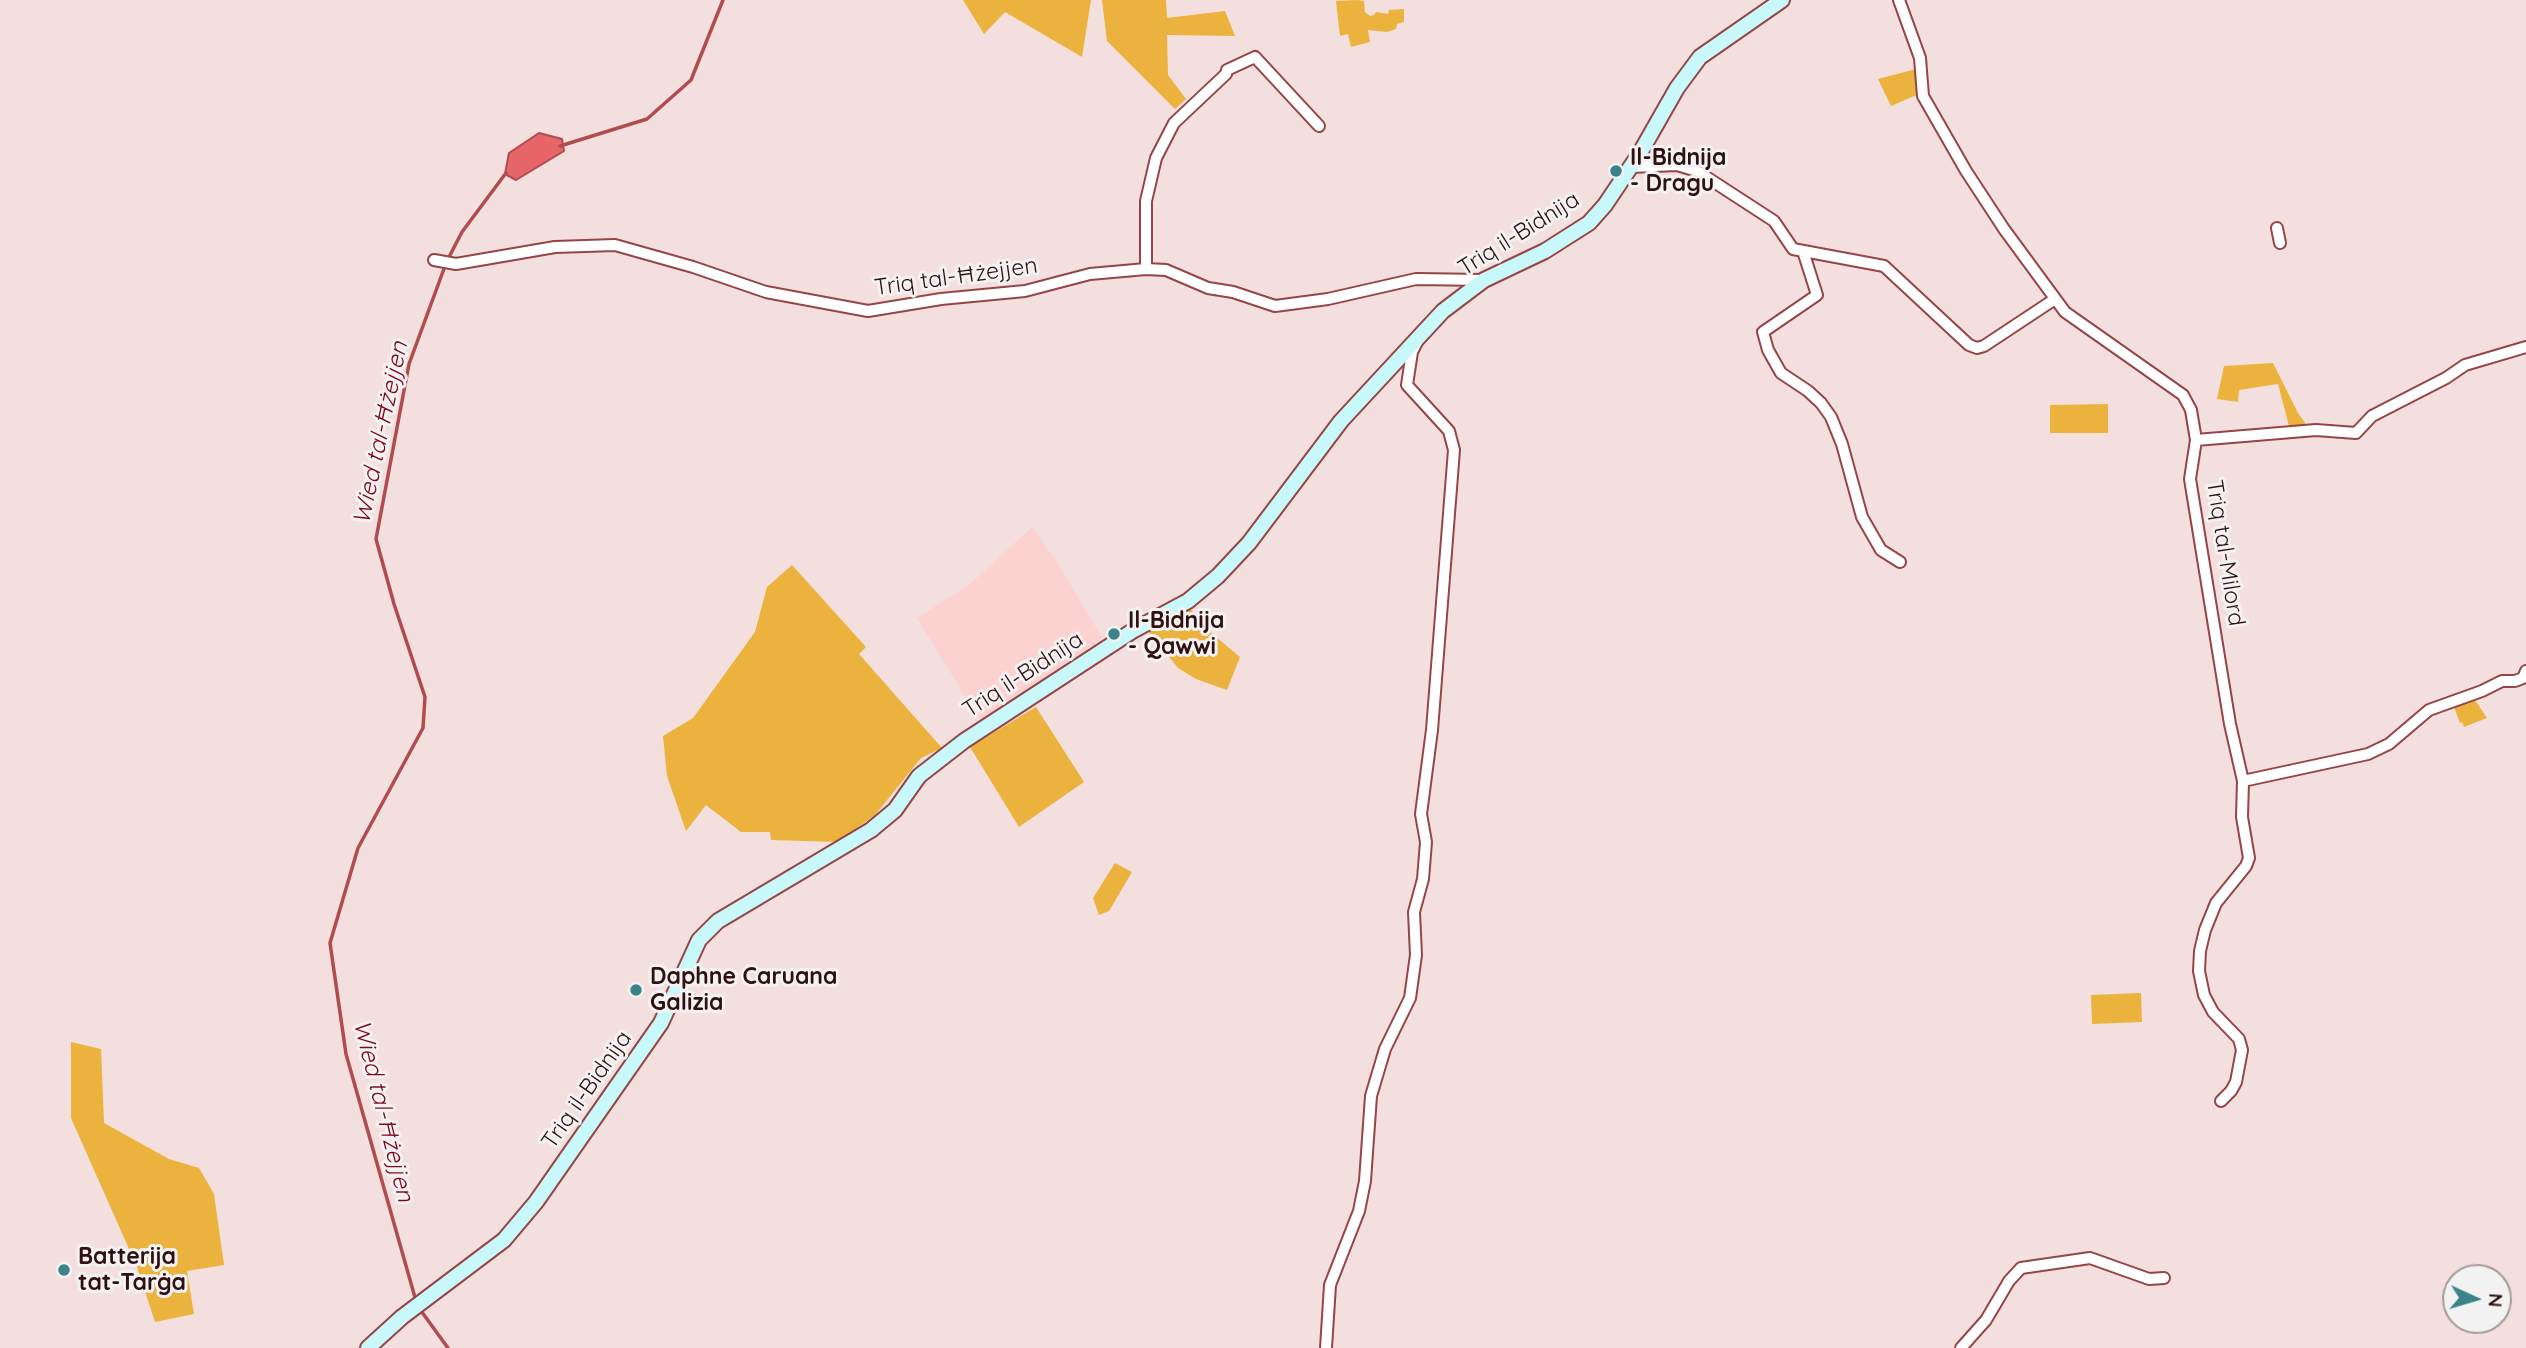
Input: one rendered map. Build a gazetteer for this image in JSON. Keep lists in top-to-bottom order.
{
  "streets": {
    "street": ["Triq il-Bidnija", "Triq tal-Ħżejjen", "Triq tal-Milord"]
  },
  "crossings": [
    ["Triq il-Bidnija", "Triq tal-Ħżejjen"]
  ],
  "water": ["Wied tal-Ħżejjen"],
  "places": [
    "Il-Bidnija - Dragu",
    "Il-Bidnija - Qawwi",
    "Daphne Caruana Galizia",
    "Batterija tat-Tarġa"
  ],
  "north": "right"
}
